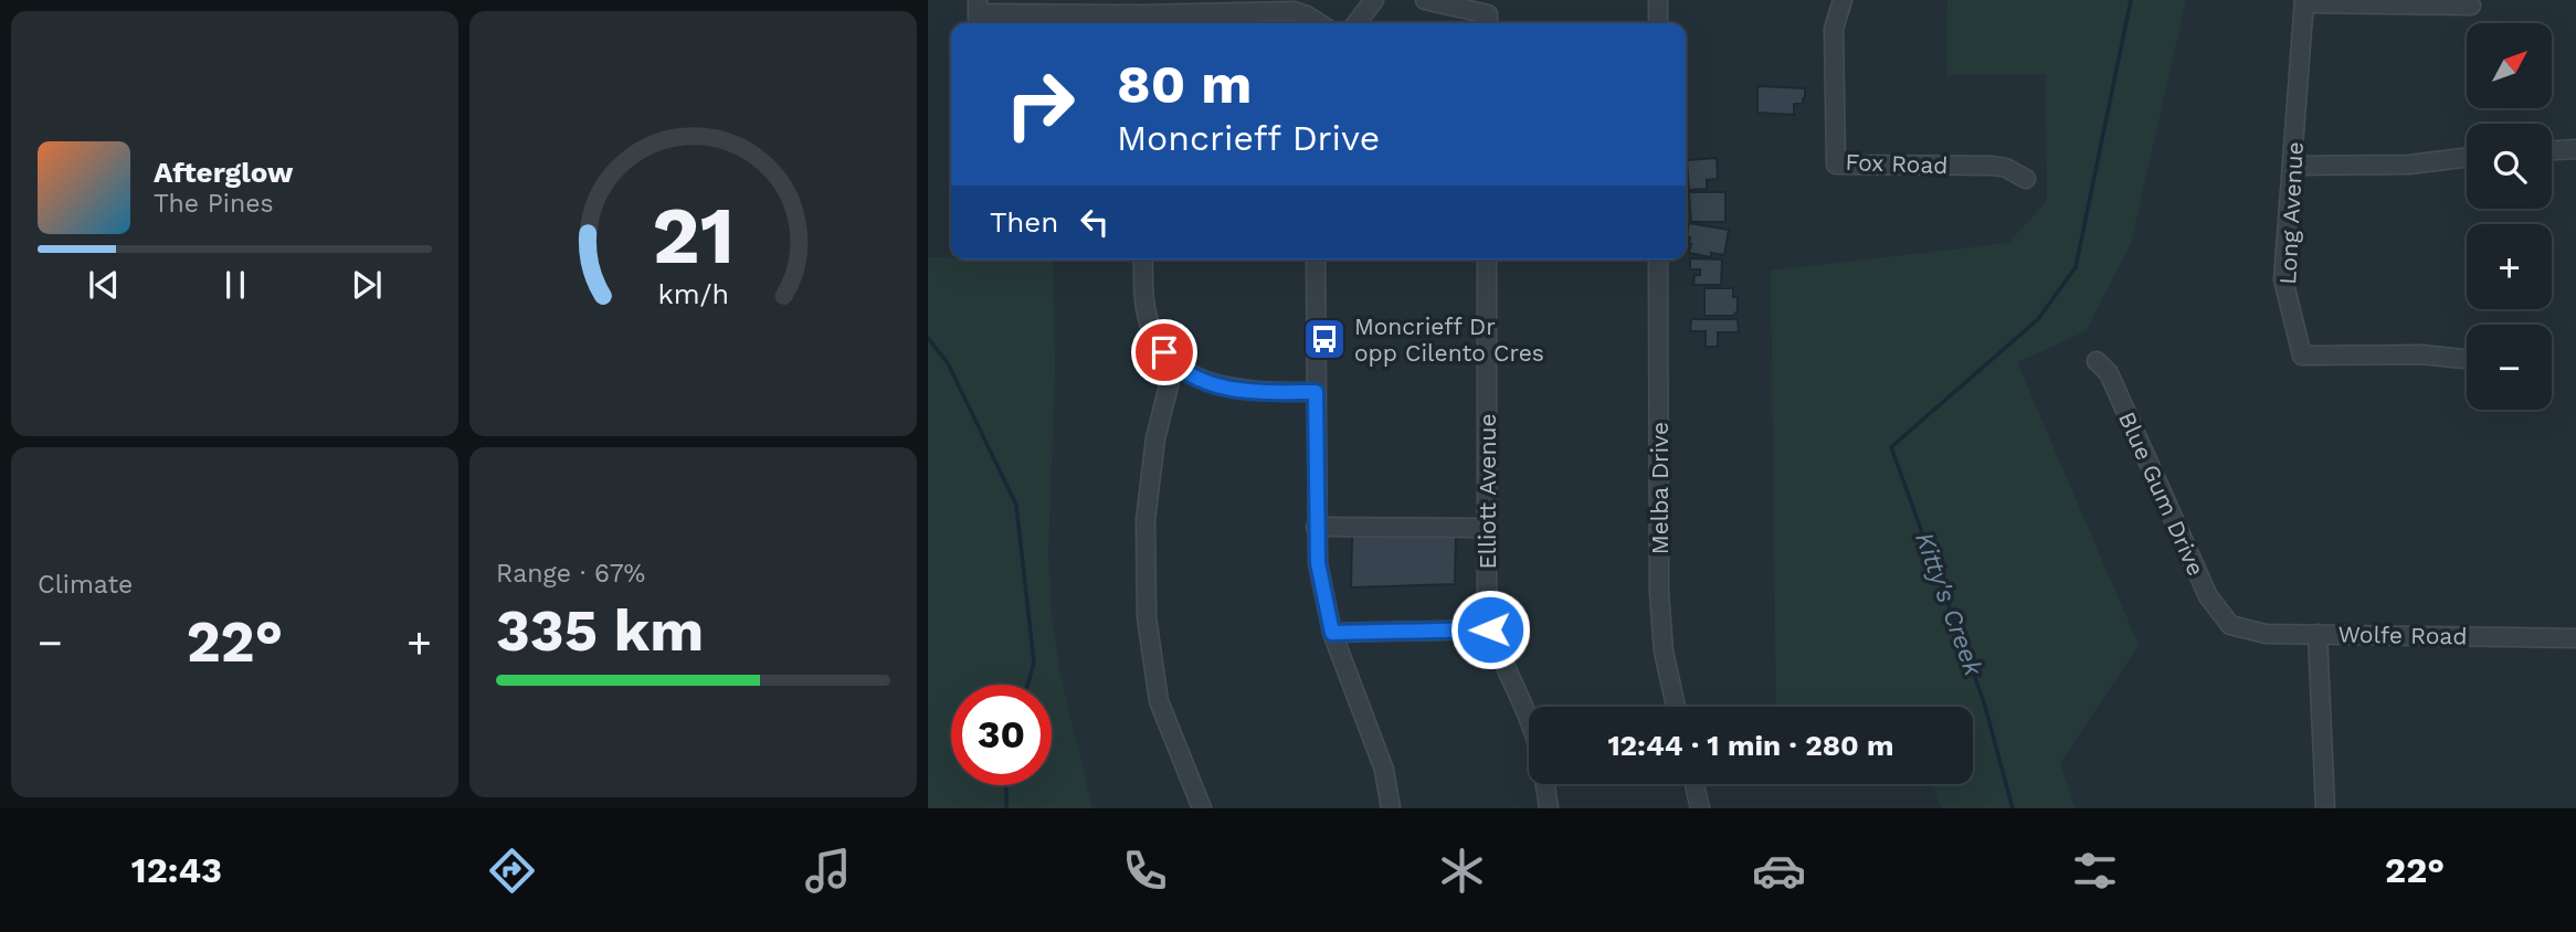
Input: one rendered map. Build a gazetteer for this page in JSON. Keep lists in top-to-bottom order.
{
  "streets": {
    "street": [
      "Fox Road",
      "Long Avenue",
      "Melba Drive",
      "Elliott Avenue",
      "Blue Gum Drive",
      "Wolfe Road"
    ]
  },
  "crossings": [
    ["Blue Gum Drive", "Wolfe Road"]
  ],
  "water": ["Kitty's Creek"],
  "places": {
    "bus stop": ["Moncrieff Dr opp Cilento Cres"]
  },
  "north": "top right",
  "page": {
    "map_buttons": ["+", "−"],
    "turn": ["80 m", "Moncrieff Drive"],
    "song": ["Afterglow", "The Pines"],
    "then": "Then",
    "tile": [
      "Climate",
      ["Range · 67%", "335 km"]
    ],
    "heat": ["−", "22°", "+"],
    "limit": "30",
    "trip": "12:44 · 1 min · 280 m",
    "tabs": ["12:43", "22°"],
    "gauge": ["21", "km/h"]
  }
}
